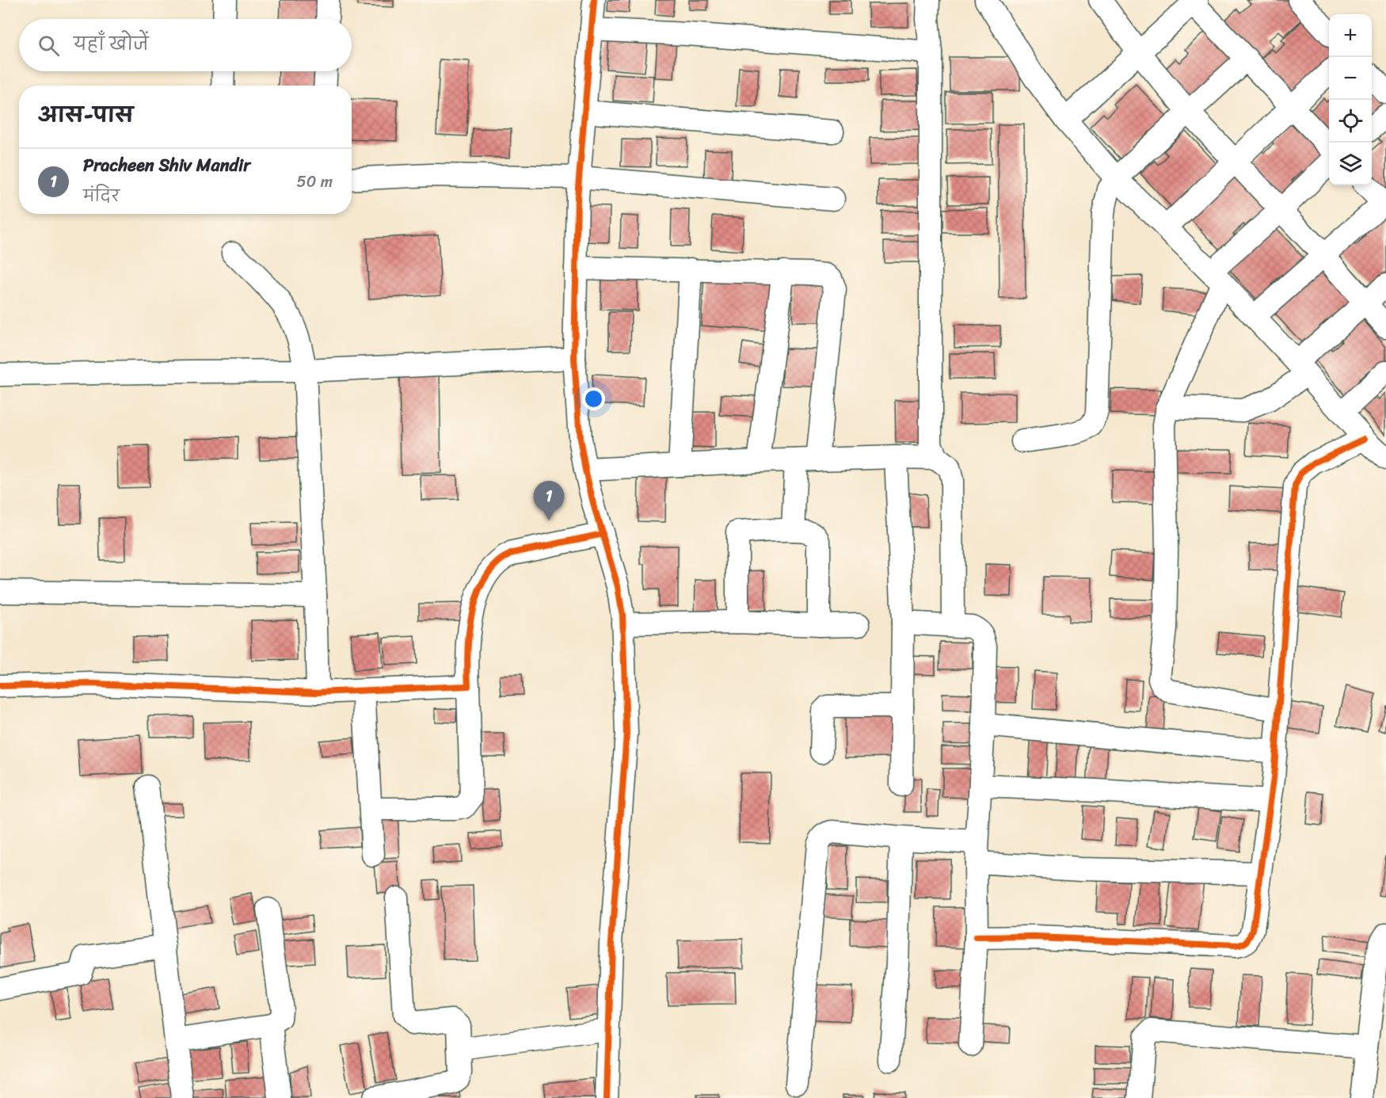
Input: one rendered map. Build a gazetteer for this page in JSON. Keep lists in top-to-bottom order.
{
  "page": {
    "map_buttons": ["+", "−"],
    "search": "यहाँ खोजें",
    "heading": "आस-पास",
    "list": [
      {
        "mark": "1",
        "name": "Pracheen Shiv Mandir",
        "note": "मंदिर",
        "value": "50 m"
      }
    ],
    "pins": "1"
  }
}
